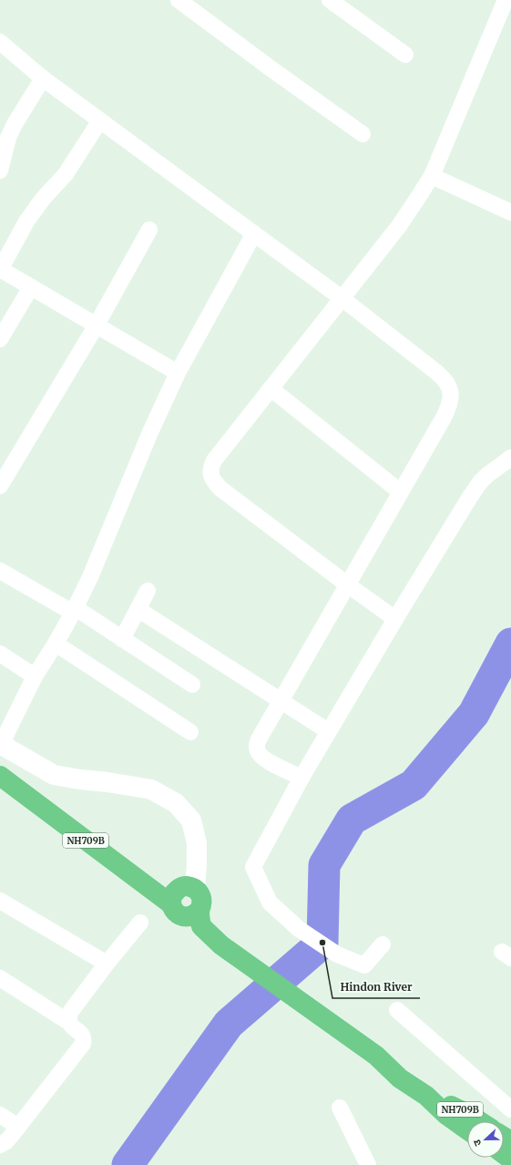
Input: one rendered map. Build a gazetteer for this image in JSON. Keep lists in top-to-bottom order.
{
  "streets": {
    "highway": ["NH709B"]
  },
  "places": ["Hindon River"],
  "north": "left"
}
